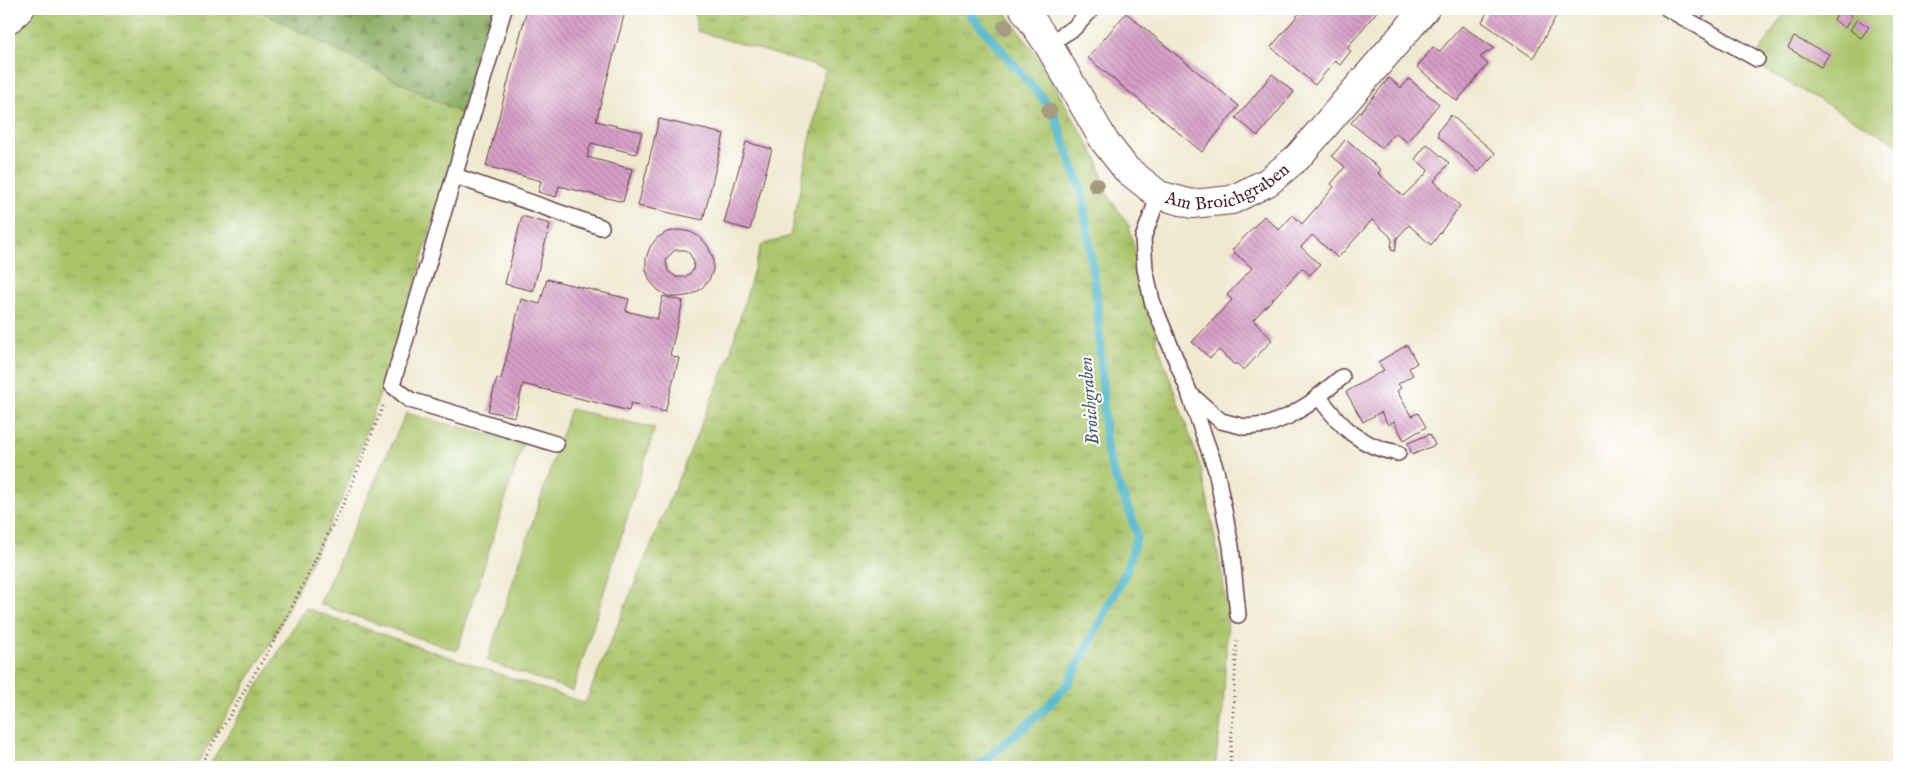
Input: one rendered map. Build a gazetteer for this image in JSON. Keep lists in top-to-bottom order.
{
  "streets": {
    "street": ["Am Broichgraben"]
  },
  "water": ["Broichgraben"]
}
